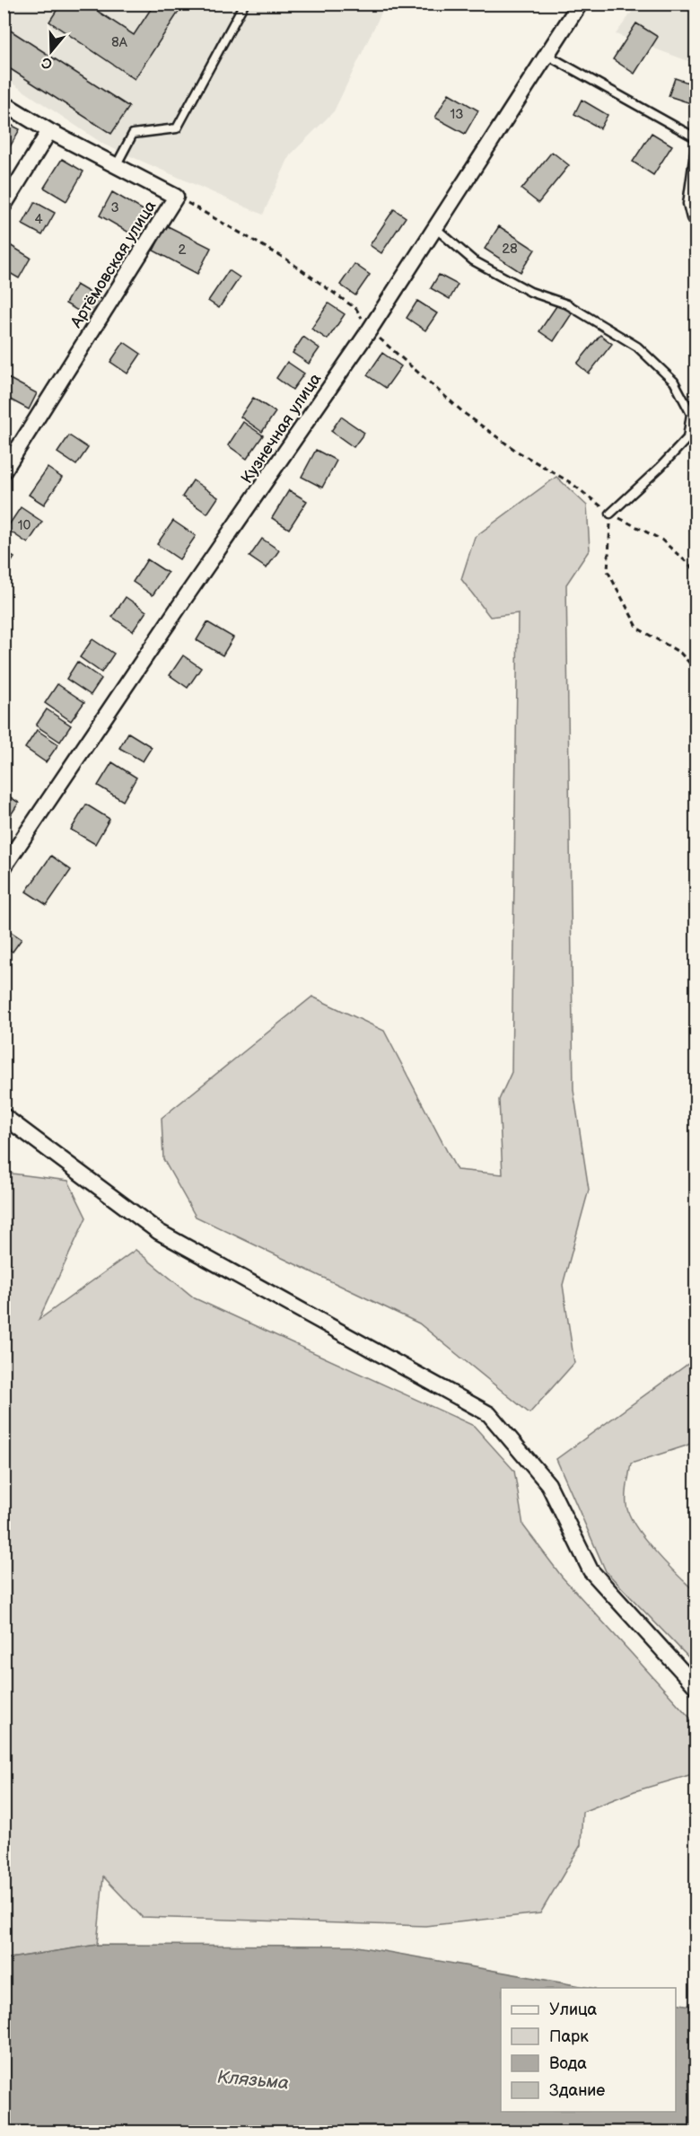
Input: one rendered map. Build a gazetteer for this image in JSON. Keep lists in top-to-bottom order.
{
  "streets": {
    "street": ["Артёмовская улица", "Кузнечная улица"]
  },
  "water": ["Клязьма"],
  "house_numbers": [
    "8А",
    "13",
    "3",
    "4",
    "28",
    "2",
    "10"
  ],
  "legend": [
    "Улица",
    "Парк",
    "Вода",
    "Здание"
  ],
  "north": "bottom"
}
